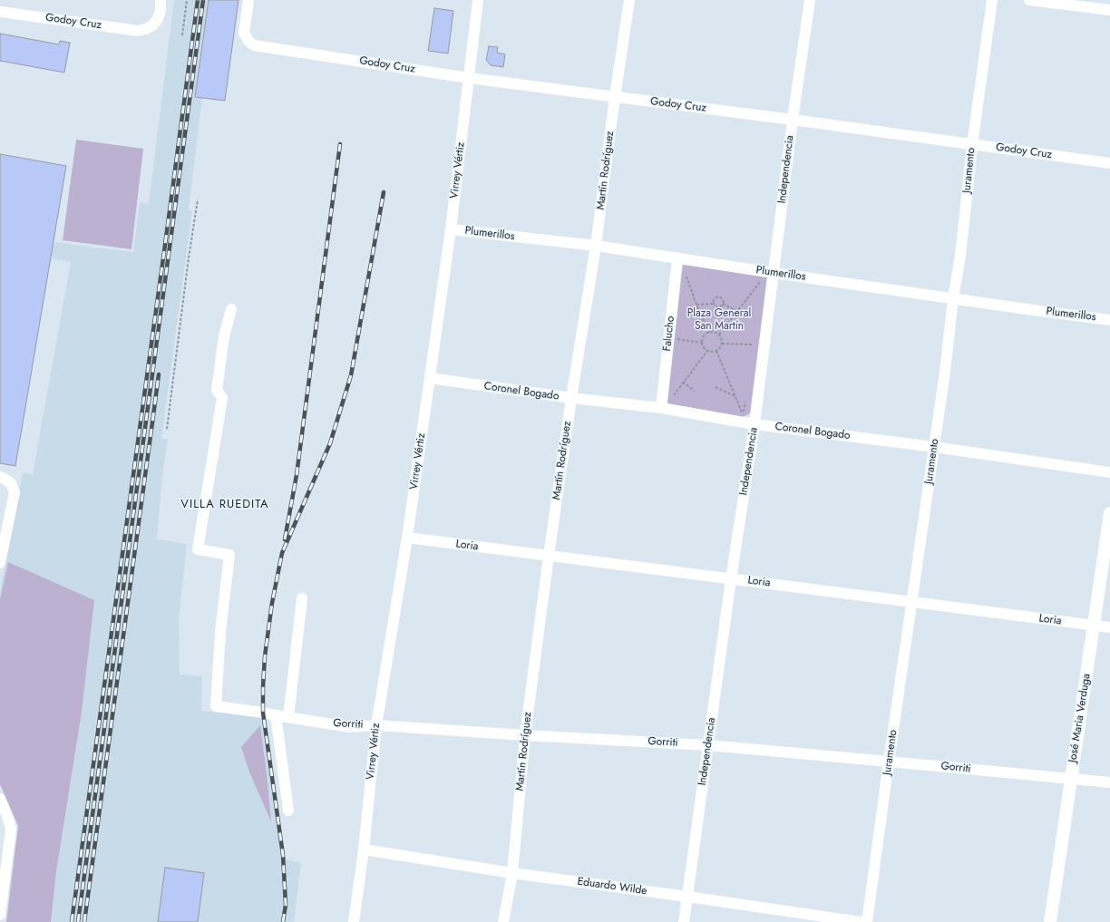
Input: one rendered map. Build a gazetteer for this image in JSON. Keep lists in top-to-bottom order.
{
  "streets": {
    "street": [
      "Godoy Cruz",
      "Independencia",
      "Virrey Vértiz",
      "Martín Rodríguez",
      "Juramento",
      "Plumerillos",
      "Falucho",
      "Coronel Bogado",
      "Loria",
      "José Maria Verduga",
      "Gorriti",
      "Eduardo Wilde"
    ]
  },
  "crossings": [
    ["Godoy Cruz", "Independencia"],
    ["Godoy Cruz", "Virrey Vértiz"],
    ["Godoy Cruz", "Martín Rodríguez"],
    ["Godoy Cruz", "Juramento"],
    ["Independencia", "Plumerillos"],
    ["Independencia", "Coronel Bogado"],
    ["Independencia", "Loria"],
    ["Independencia", "Gorriti"],
    ["Independencia", "Eduardo Wilde"],
    ["Virrey Vértiz", "Plumerillos"],
    ["Virrey Vértiz", "Coronel Bogado"],
    ["Virrey Vértiz", "Loria"],
    ["Virrey Vértiz", "Gorriti"],
    ["Virrey Vértiz", "Eduardo Wilde"],
    ["Martín Rodríguez", "Plumerillos"],
    ["Martín Rodríguez", "Coronel Bogado"],
    ["Martín Rodríguez", "Loria"],
    ["Martín Rodríguez", "Gorriti"],
    ["Martín Rodríguez", "Eduardo Wilde"],
    ["Juramento", "Plumerillos"],
    ["Juramento", "Coronel Bogado"],
    ["Juramento", "Loria"],
    ["Juramento", "Gorriti"],
    ["Plumerillos", "Falucho"],
    ["Falucho", "Coronel Bogado"],
    ["Loria", "José Maria Verduga"],
    ["José Maria Verduga", "Gorriti"]
  ],
  "districts": ["VILLA RUEDITA"],
  "parks": ["Plaza General San Martín"]
}
